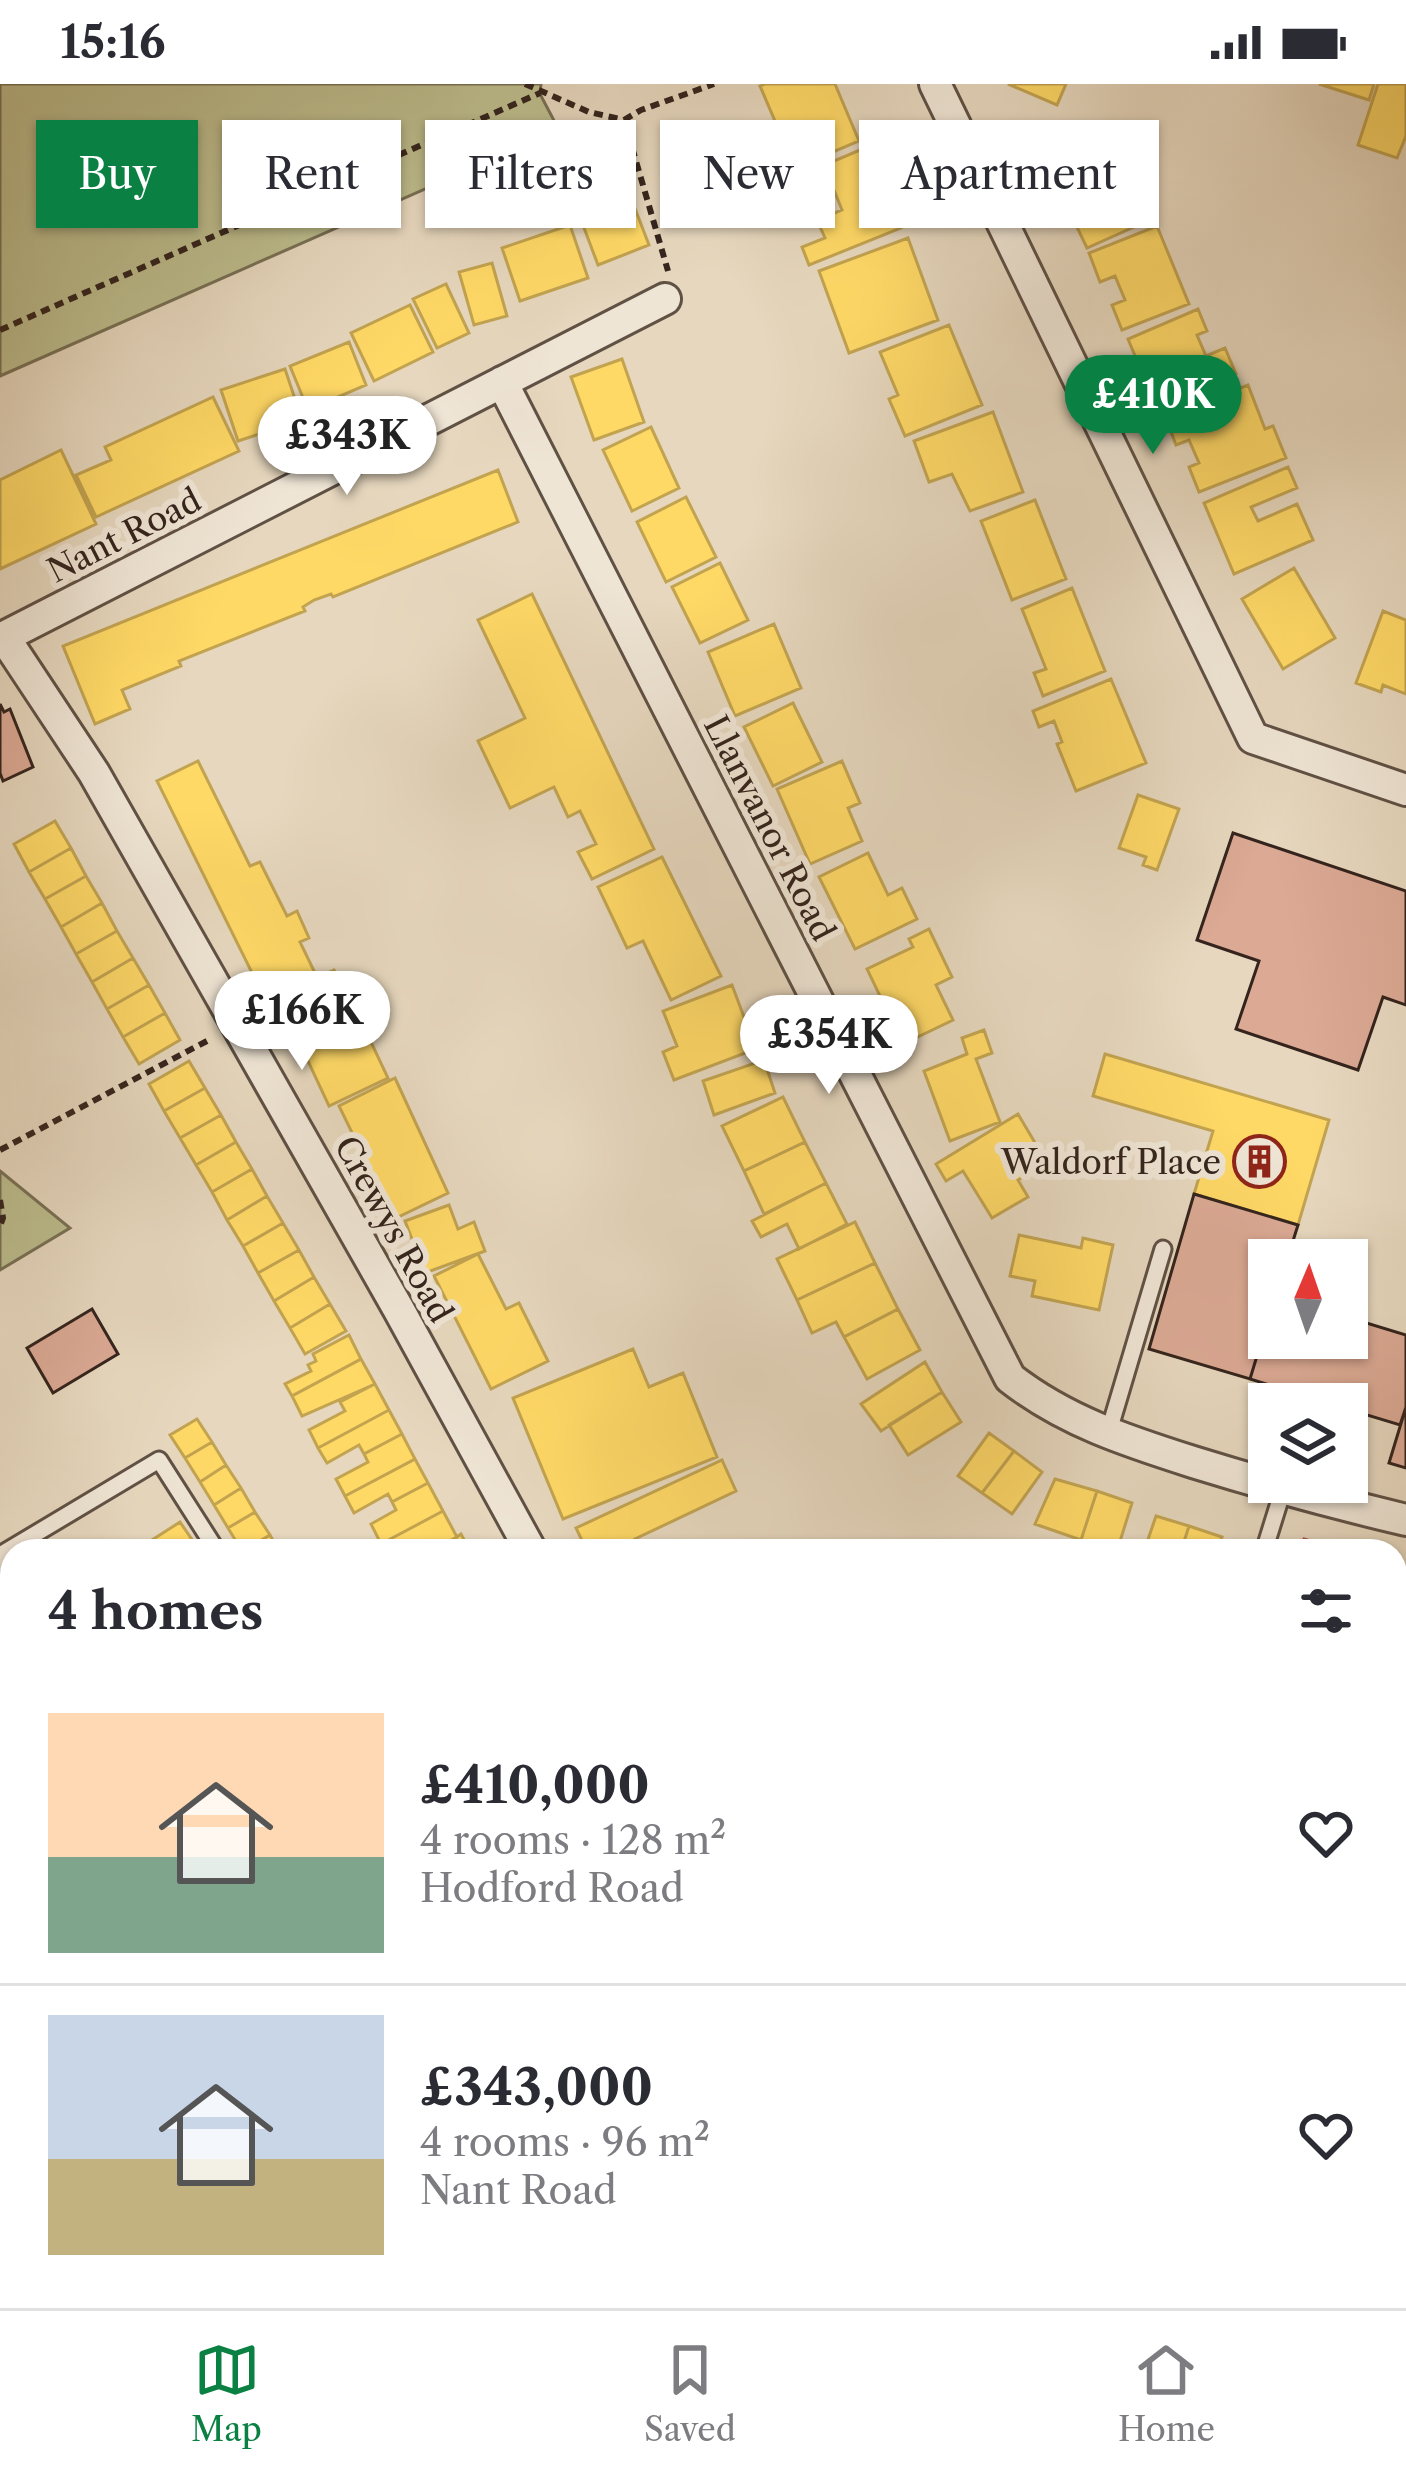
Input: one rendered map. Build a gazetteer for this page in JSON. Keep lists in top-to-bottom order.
{
  "streets": {
    "street": ["Nant Road", "Llanvanor Road", "Crewys Road"]
  },
  "crossings": [
    ["Nant Road", "Llanvanor Road"],
    ["Nant Road", "Crewys Road"]
  ],
  "places": {
    "building": ["Waldorf Place"]
  },
  "north": "top",
  "page": {
    "status": "15:16",
    "chip": [
      "Buy",
      "Rent",
      "Filters",
      "New",
      "Apartment"
    ],
    "price": [
      "£410K",
      "£343K",
      "£166K",
      "£354K"
    ],
    "heading": "4 homes",
    "list": [
      {
        "name": "£410,000",
        "note": "4 rooms · 128 m² · Hodford Road"
      },
      {
        "name": "£343,000",
        "note": "4 rooms · 96 m² · Nant Road"
      }
    ],
    "tabs": ["Map", "Saved", "Home"]
  }
}
